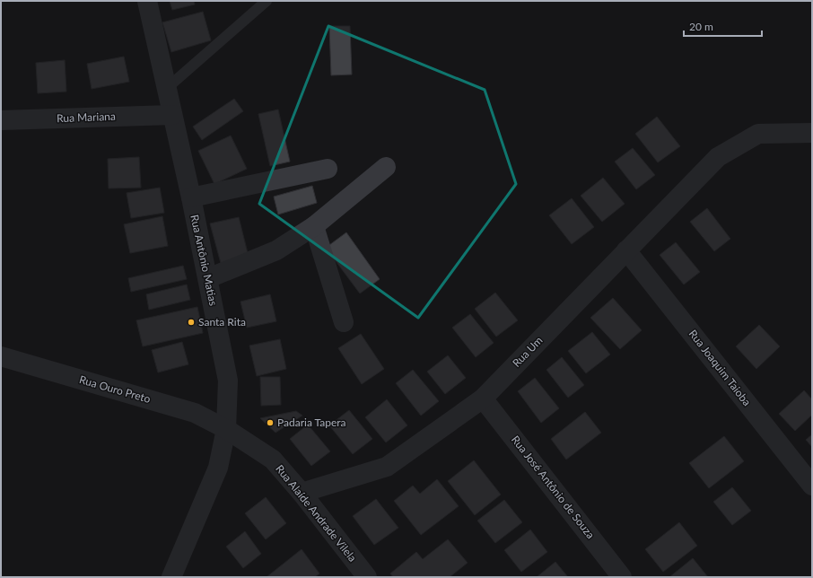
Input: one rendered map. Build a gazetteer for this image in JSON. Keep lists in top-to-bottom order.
{
  "streets": {
    "street": [
      "Rua Mariana",
      "Rua Antônio Matias",
      "Rua Um",
      "Rua Joaquim Taioba",
      "Rua Ouro Preto",
      "Rua José Antônio de Souza",
      "Rua Alaíde Andrade Vilela"
    ]
  },
  "crossings": [
    ["Rua Mariana", "Rua Antônio Matias"],
    ["Rua Antônio Matias", "Rua Ouro Preto"],
    ["Rua Antônio Matias", "Rua Alaíde Andrade Vilela"],
    ["Rua Um", "Rua Joaquim Taioba"],
    ["Rua Um", "Rua José Antônio de Souza"],
    ["Rua Um", "Rua Alaíde Andrade Vilela"],
    ["Rua Ouro Preto", "Rua Alaíde Andrade Vilela"]
  ],
  "places": ["Santa Rita", "Padaria Tapera"],
  "scale_bar": "20 m"
}
